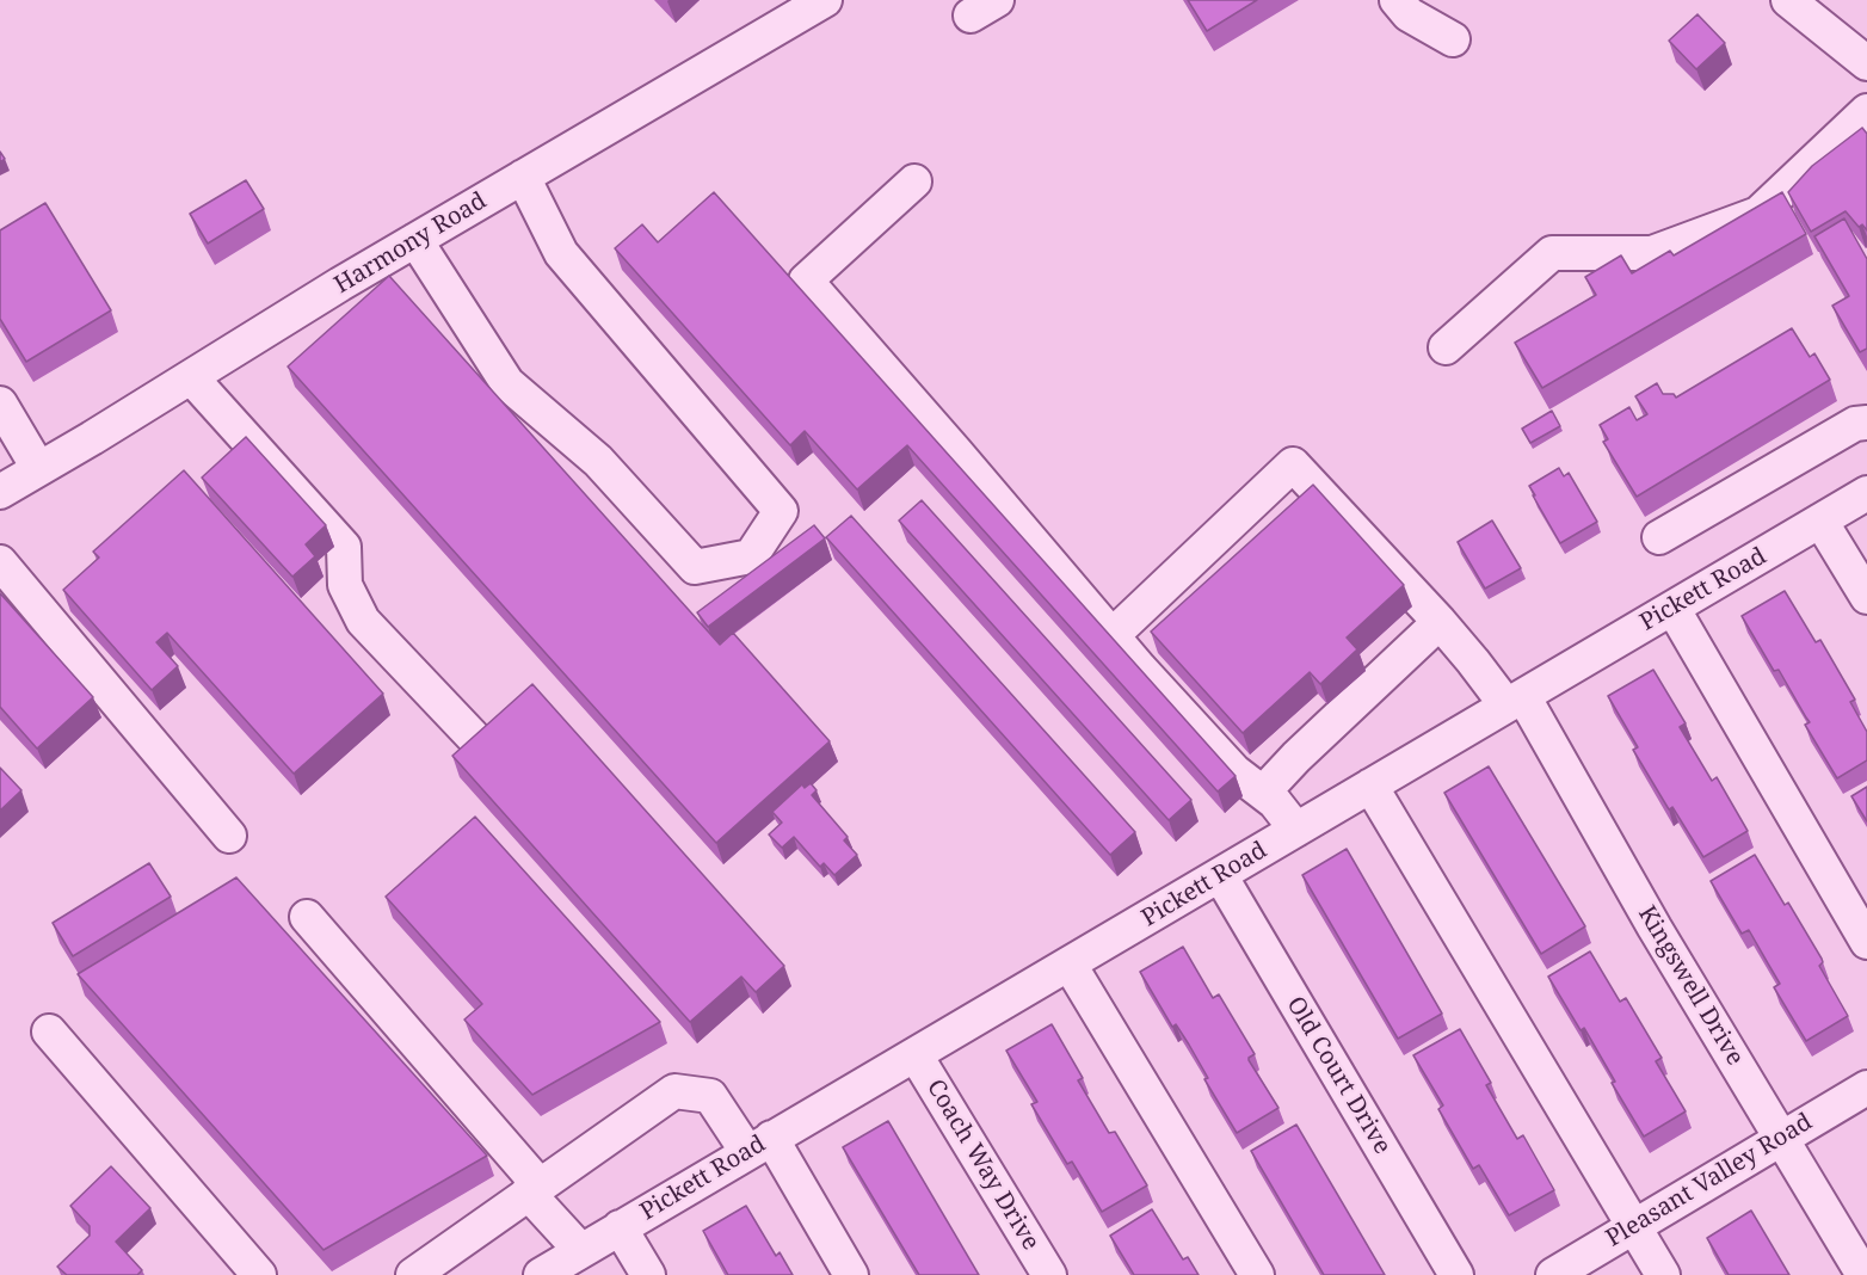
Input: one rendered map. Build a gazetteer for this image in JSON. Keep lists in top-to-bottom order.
{
  "streets": {
    "street": [
      "Harmony Road",
      "Pickett Road",
      "Kingswell Drive",
      "Old Court Drive",
      "Coach Way Drive",
      "Pleasant Valley Road"
    ]
  },
  "crossings": [
    ["Pickett Road", "Kingswell Drive"],
    ["Pickett Road", "Old Court Drive"],
    ["Pickett Road", "Coach Way Drive"],
    ["Kingswell Drive", "Pleasant Valley Road"]
  ]
}
